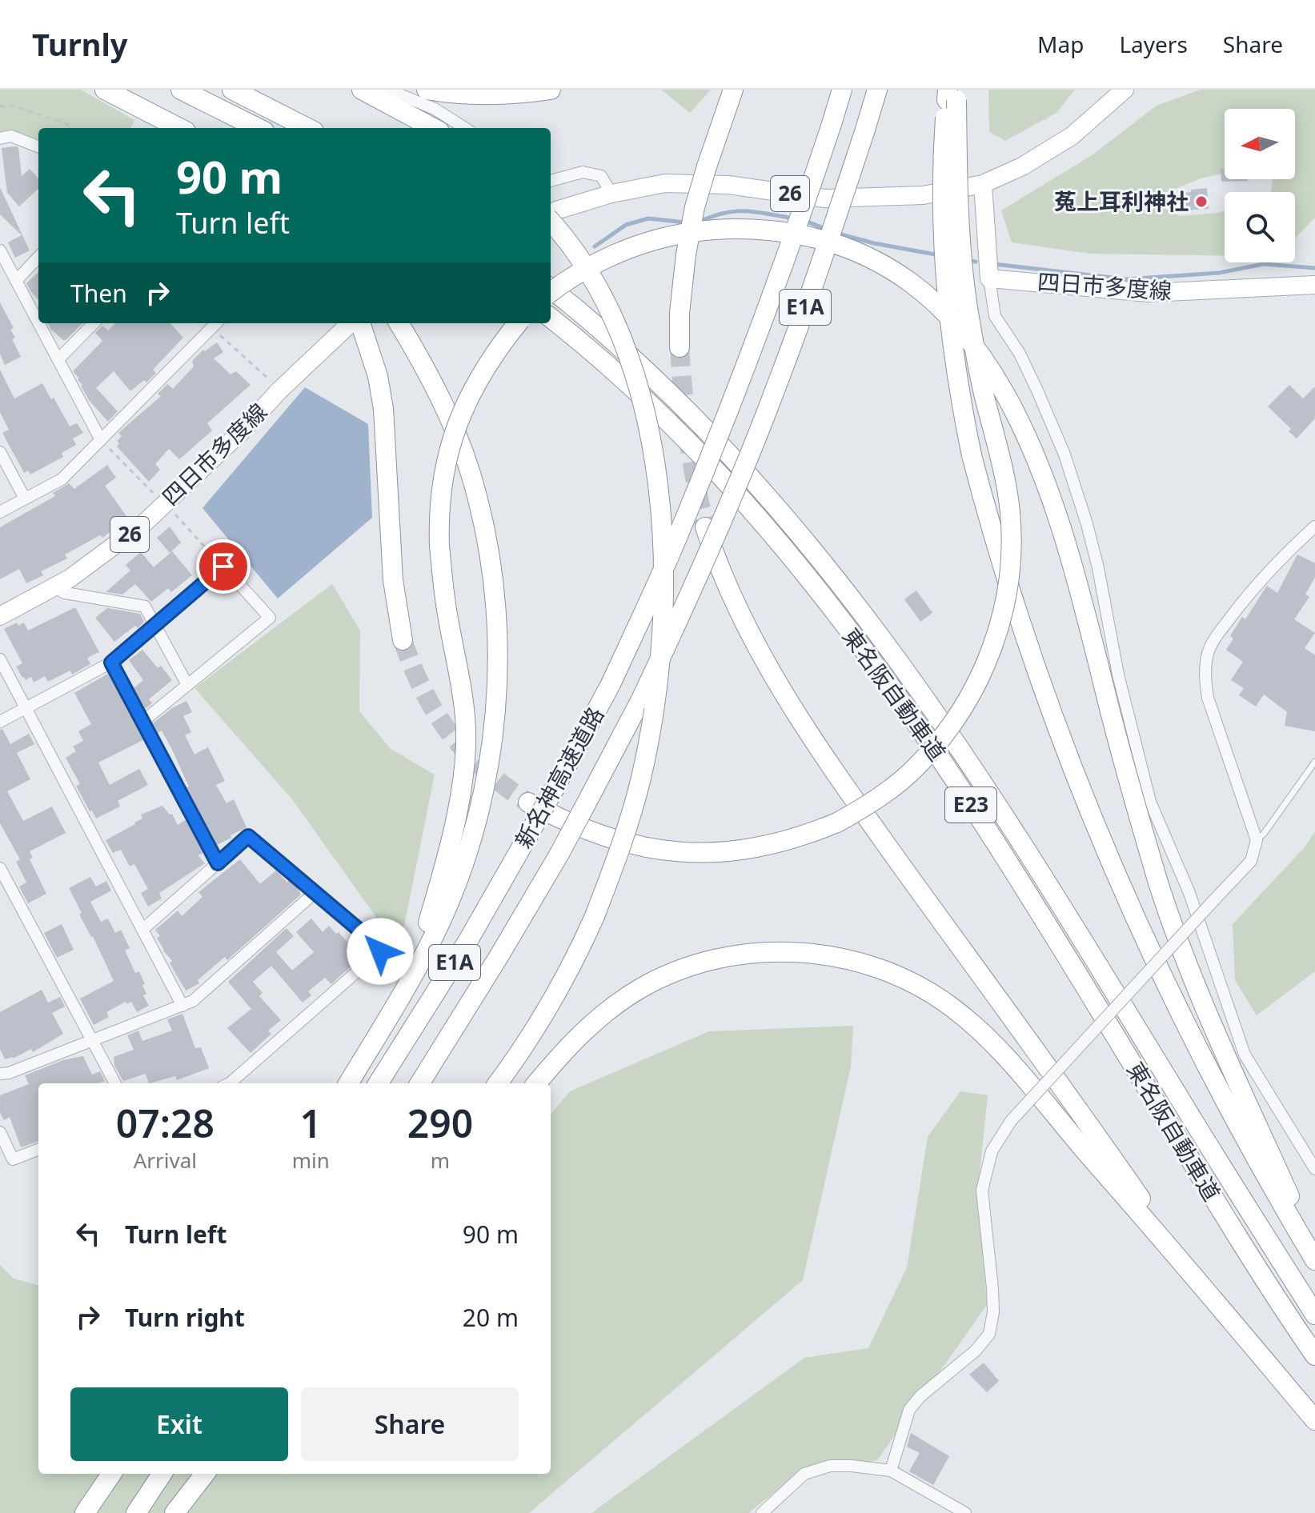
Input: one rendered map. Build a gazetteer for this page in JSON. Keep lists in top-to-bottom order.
{
  "streets": {
    "highway": [
      "E1A",
      "東名阪自動車道",
      "新名神高速道路",
      "E23"
    ],
    "main road": ["26", "四日市多度線"]
  },
  "places": ["菟上耳利神社"],
  "north": "left",
  "page": {
    "header": "Turnly",
    "nav": ["Map", "Layers", "Share"],
    "turn": ["90 m", "Turn left"],
    "then": "Then",
    "eta": [
      "07:28",
      "Arrival",
      "1",
      "min",
      "290",
      "m"
    ],
    "list": [
      {
        "name": "Turn left",
        "value": "90 m"
      },
      {
        "name": "Turn right",
        "value": "20 m"
      }
    ],
    "buttons": ["Exit", "Share"]
  }
}
